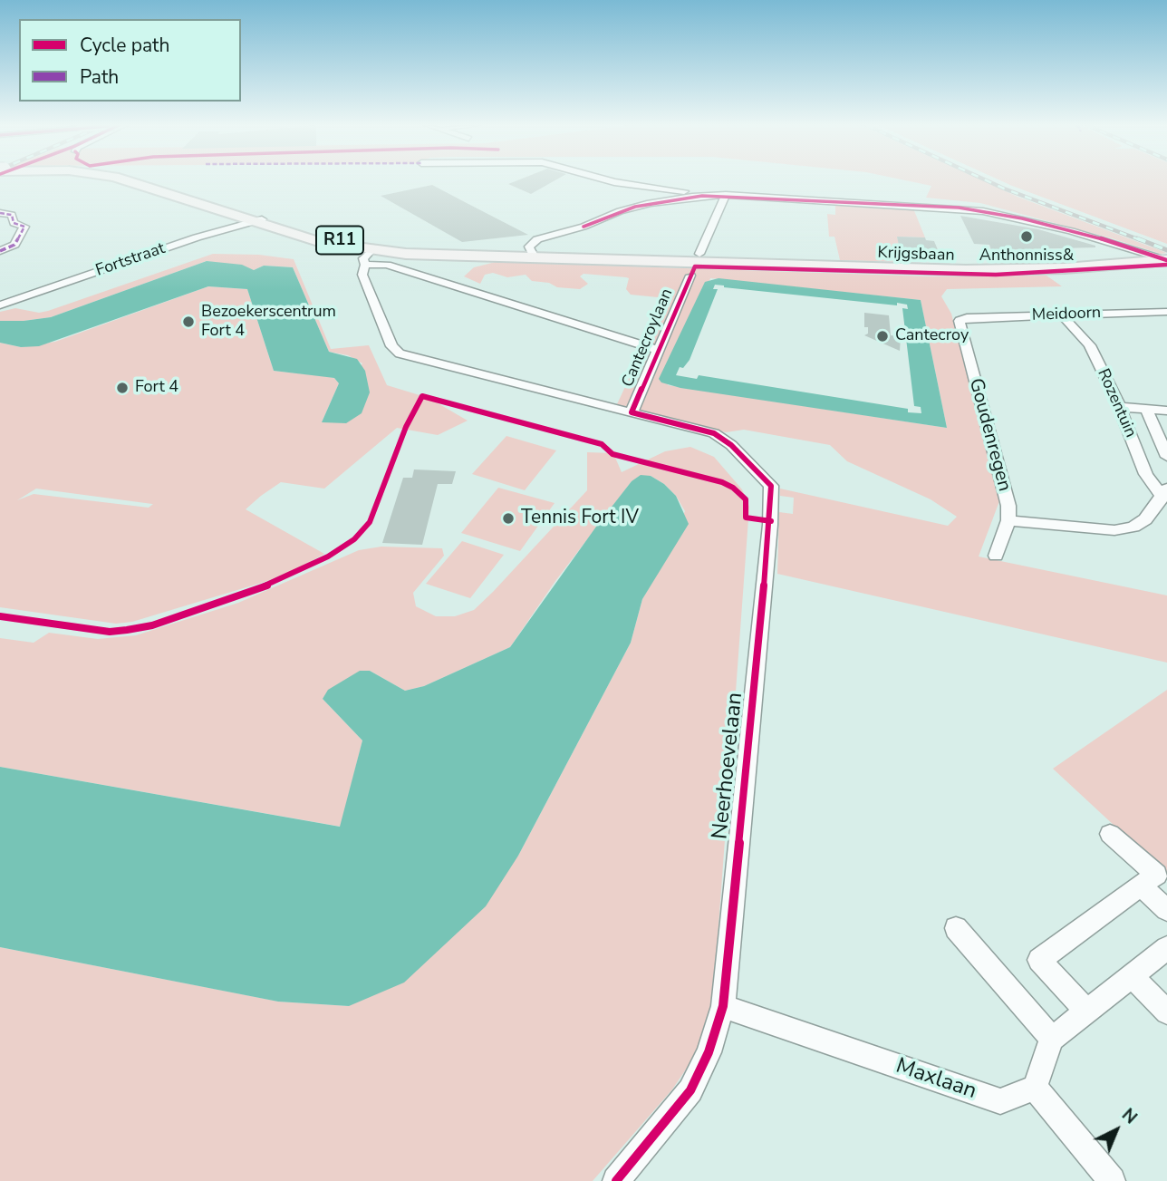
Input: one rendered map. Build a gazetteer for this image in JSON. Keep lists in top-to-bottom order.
{
  "streets": {
    "main road": ["R11", "Krijgsbaan"],
    "street": [
      "Fortstraat",
      "Meidoorn",
      "Cantecroylaan",
      "Rozentuin",
      "Goudenregen",
      "Neerhoevelaan",
      "Maxlaan"
    ]
  },
  "crossings": [
    ["Krijgsbaan", "Fortstraat"],
    ["Krijgsbaan", "Cantecroylaan"],
    ["Krijgsbaan", "Neerhoevelaan"],
    ["Meidoorn", "Rozentuin"],
    ["Meidoorn", "Goudenregen"],
    ["Cantecroylaan", "Neerhoevelaan"],
    ["Rozentuin", "Goudenregen"],
    ["Neerhoevelaan", "Maxlaan"]
  ],
  "places": [
    "Anthonniss&",
    "Bezoekerscentrum Fort 4",
    "Cantecroy",
    "Fort 4",
    "Tennis Fort IV"
  ],
  "legend": ["Cycle path", "Path"],
  "north": "top right"
}
